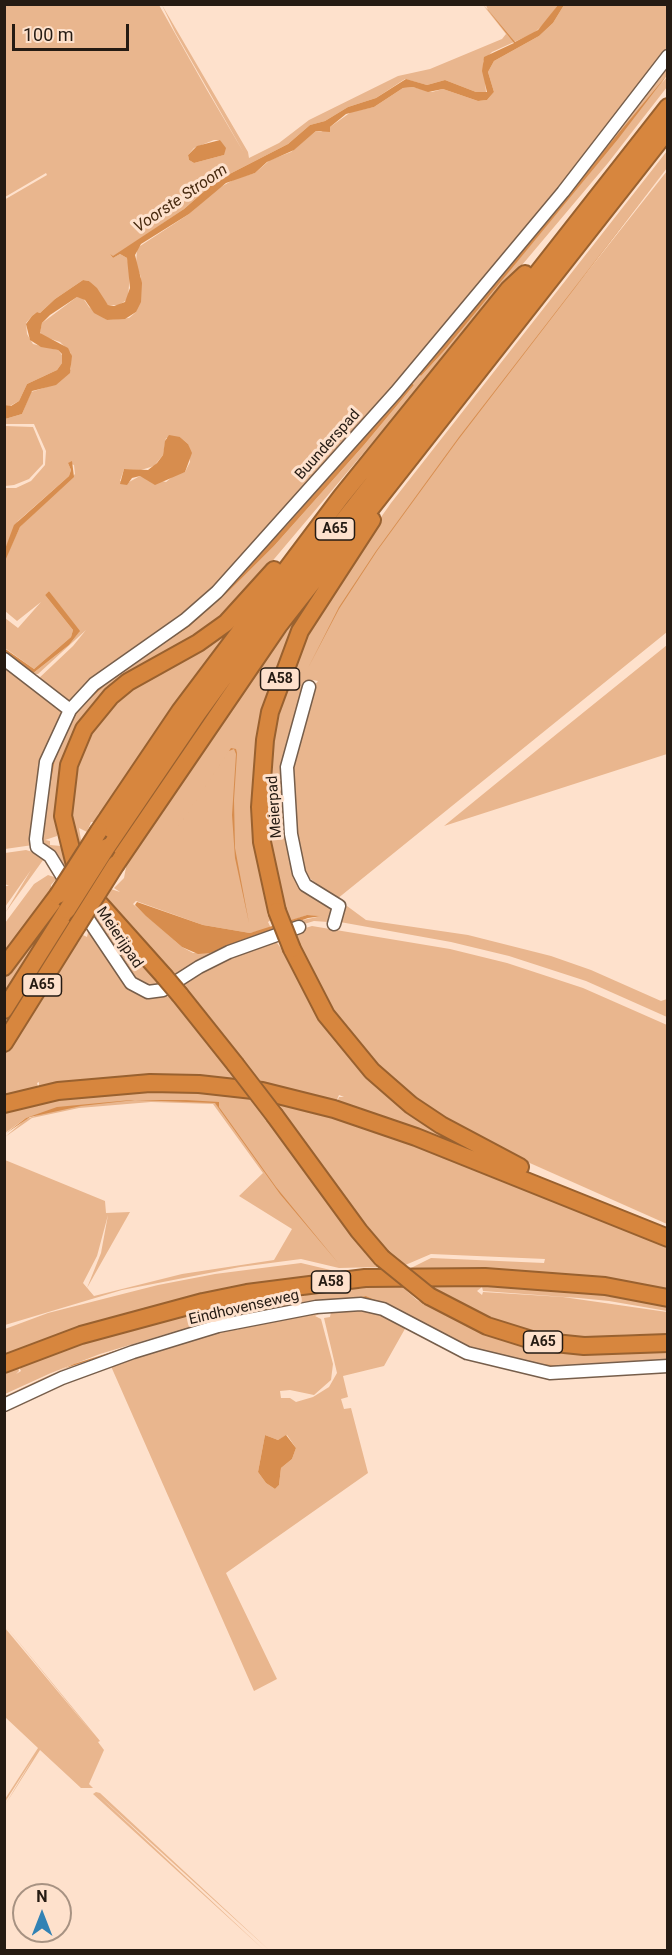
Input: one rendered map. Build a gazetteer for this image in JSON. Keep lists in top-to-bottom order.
{
  "streets": {
    "highway": ["A65", "A58"],
    "street": [
      "Buunderspad",
      "Meierpad",
      "Meierijpad",
      "Eindhovenseweg"
    ]
  },
  "crossings": [
    ["Buunderspad", "Meierijpad"],
    ["A65", "A58"]
  ],
  "water": ["Voorste Stroom"],
  "scale_bar": "100 m",
  "north": "top"
}
